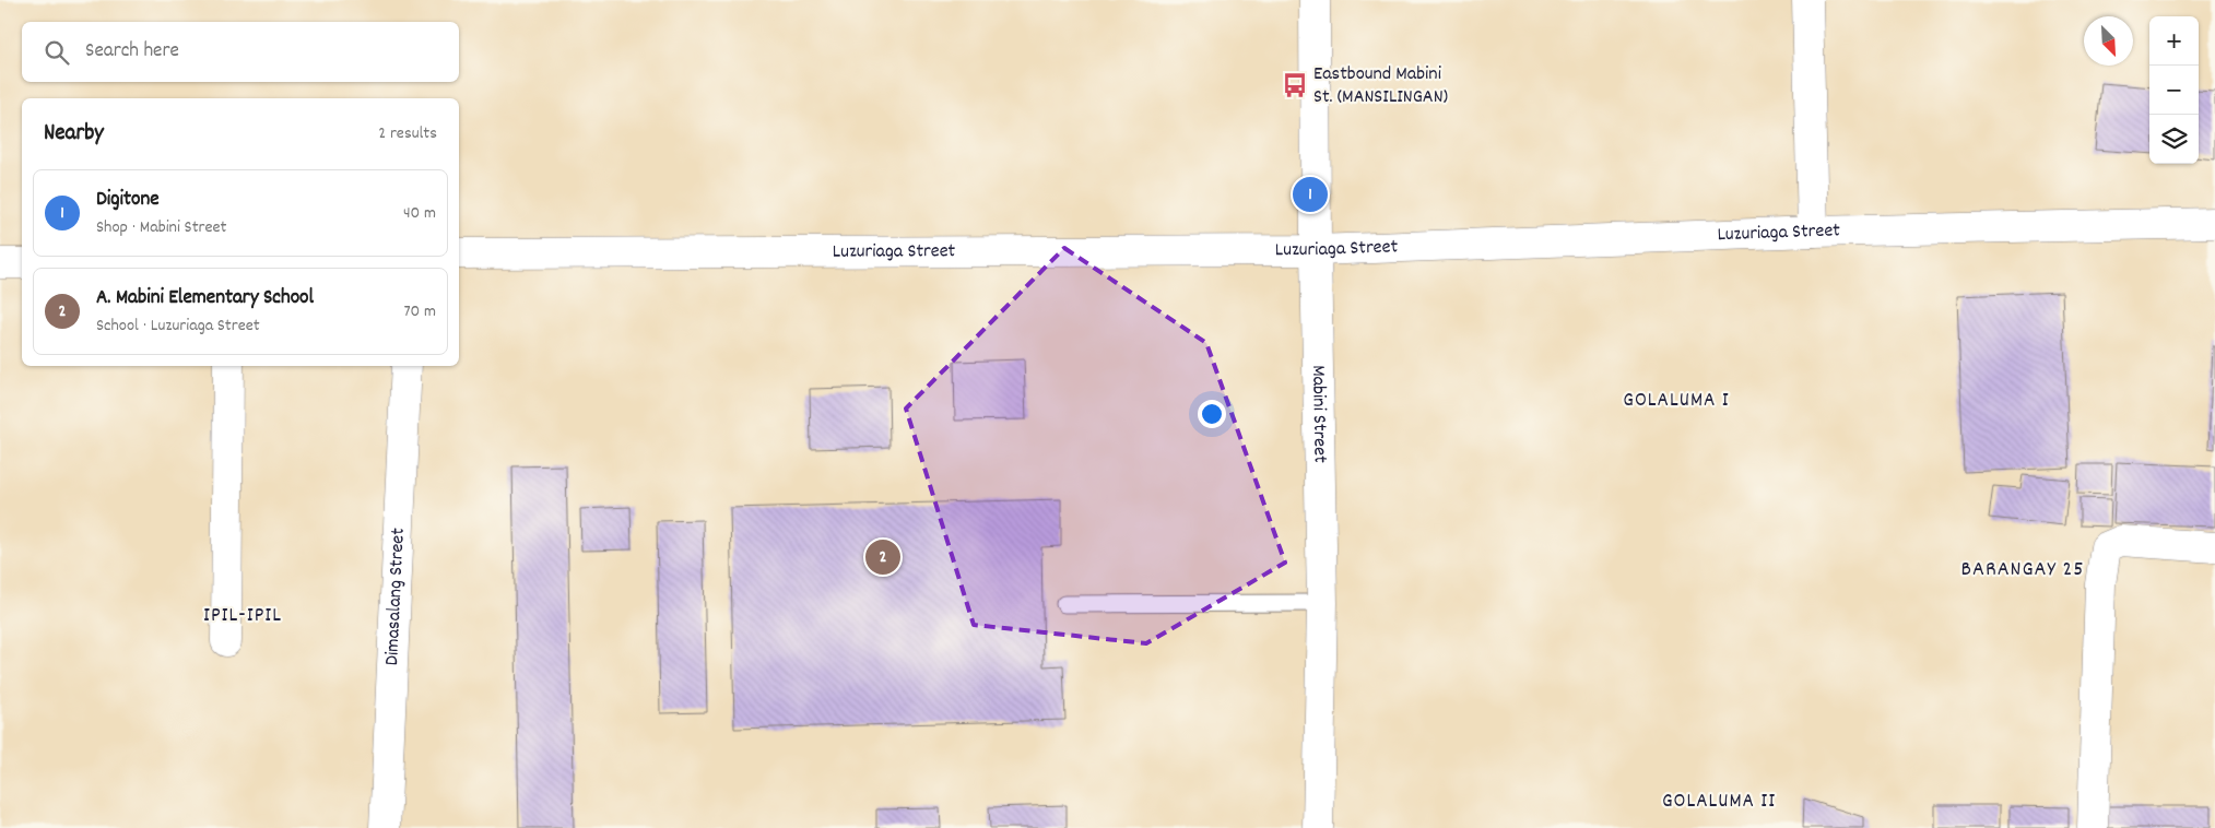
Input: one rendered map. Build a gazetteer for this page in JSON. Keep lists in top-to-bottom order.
{
  "streets": {
    "street": ["Luzuriaga Street", "Mabini Street", "Dimasalang Street"]
  },
  "crossings": [
    ["Luzuriaga Street", "Mabini Street"]
  ],
  "districts": [
    "GOLALUMA I",
    "BARANGAY 25",
    "IPIL-IPIL",
    "GOLALUMA II"
  ],
  "places": {
    "bus stop": ["Eastbound Mabini St. (MANSILINGAN)"]
  },
  "north": "bottom right",
  "page": {
    "map_buttons": ["+", "−"],
    "search": "Search here",
    "heading": ["Nearby", "2 results"],
    "list": [
      {
        "mark": "1",
        "name": "Digitone",
        "note": "Shop · Mabini Street",
        "value": "40 m"
      },
      {
        "mark": "2",
        "name": "A. Mabini Elementary School",
        "note": "School · Luzuriaga Street",
        "value": "70 m"
      }
    ],
    "pins": ["1", "2"]
  }
}
